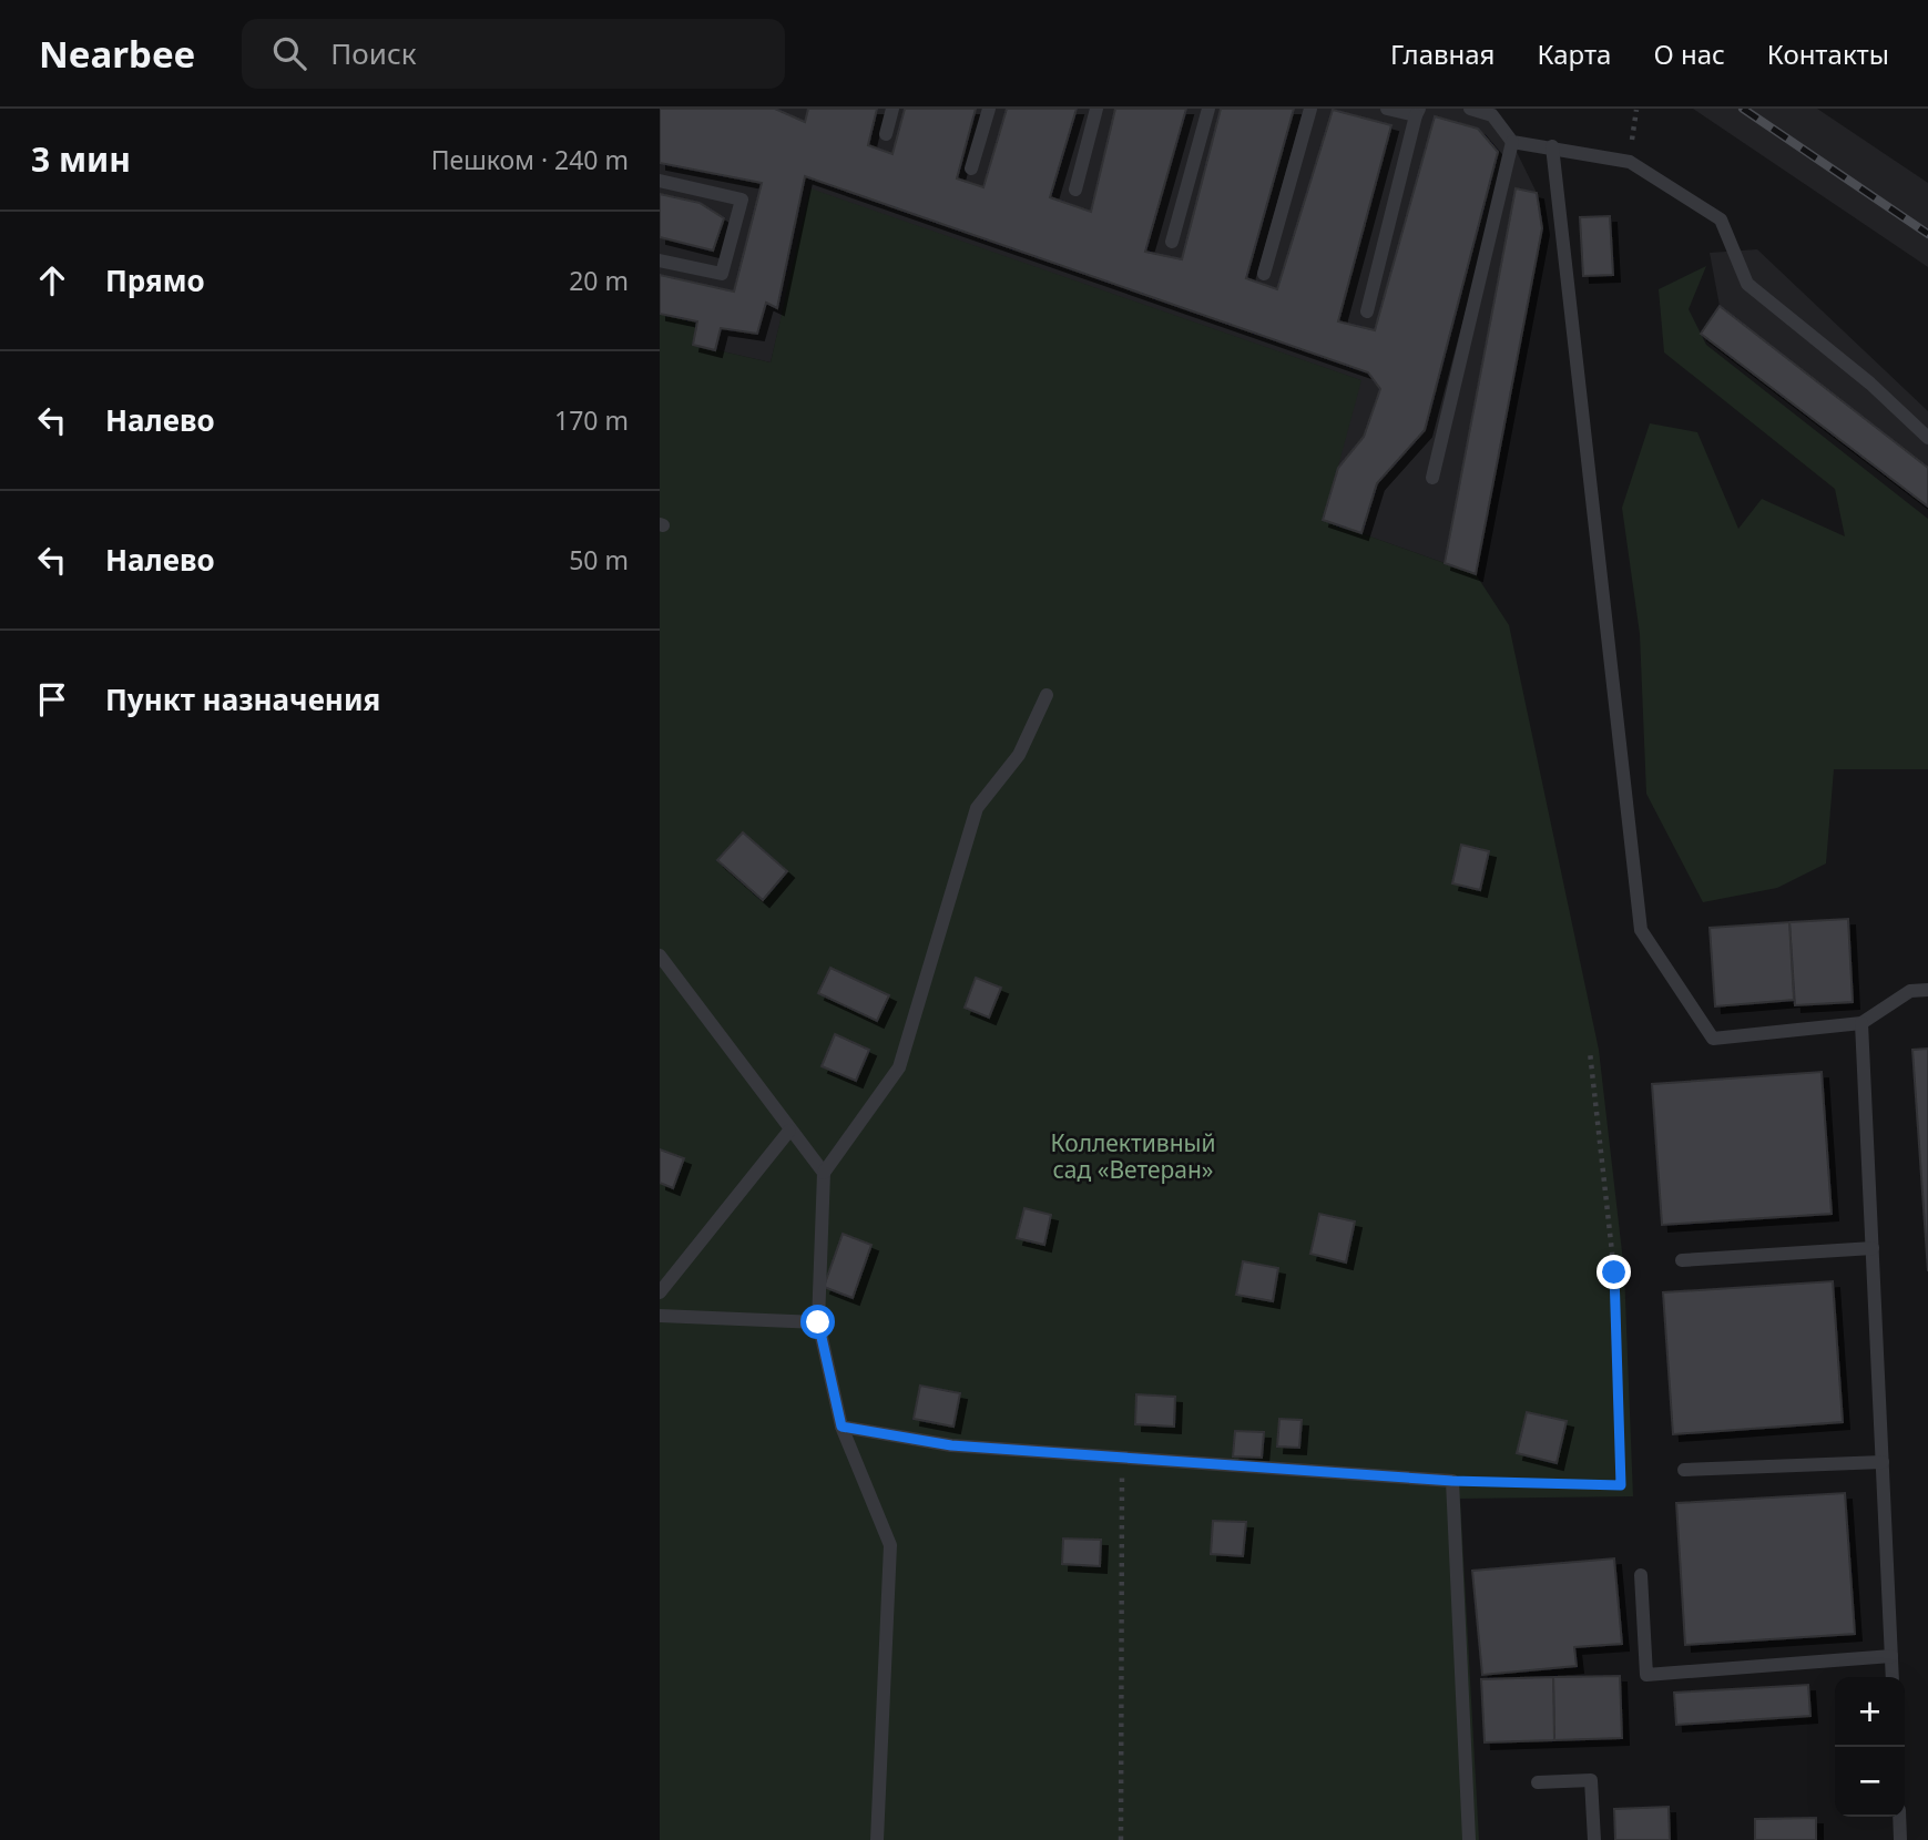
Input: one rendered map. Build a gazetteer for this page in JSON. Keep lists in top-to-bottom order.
{
  "parks": ["Коллективный сад «Ветеран»"],
  "page": {
    "header": "Nearbee",
    "search": "Поиск",
    "nav": [
      "Главная",
      "Карта",
      "О нас",
      "Контакты"
    ],
    "heading": ["3 мин", "Пешком · 240 m"],
    "list": [
      ["Прямо", "20 m"],
      ["Налево", "170 m"],
      ["Налево", "50 m"],
      "Пункт назначения"
    ],
    "map_buttons": ["+", "−"]
  }
}
